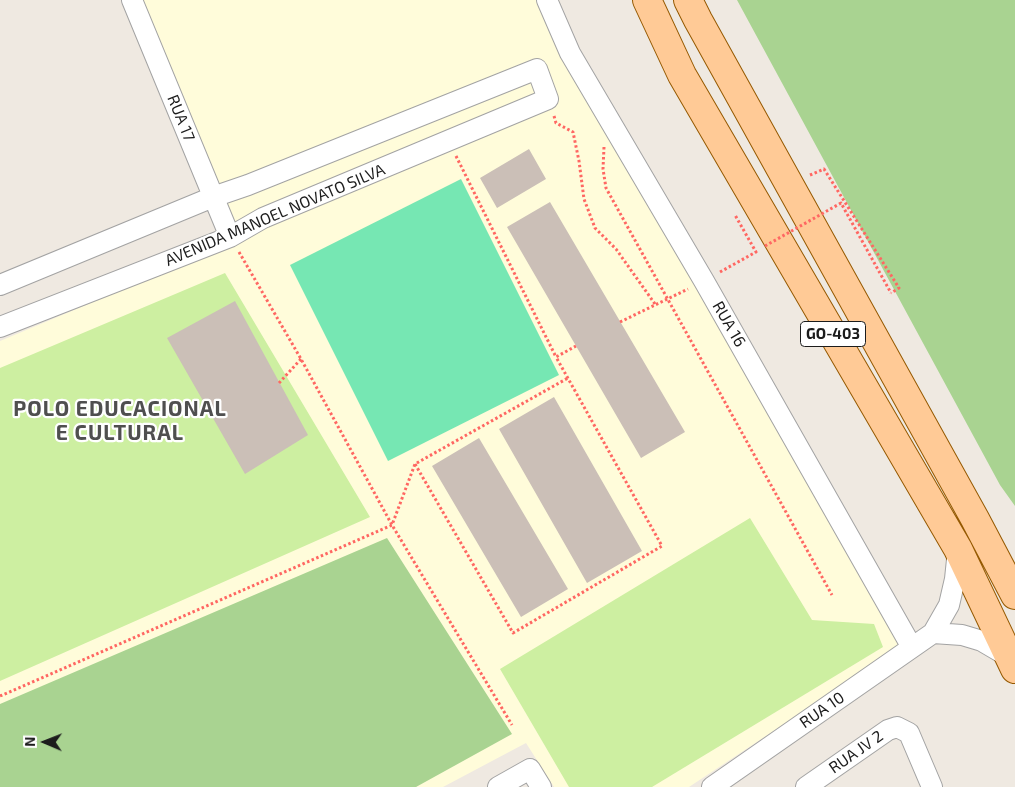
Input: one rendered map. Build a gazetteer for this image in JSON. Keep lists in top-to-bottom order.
{
  "streets": {
    "main road": ["GO-403"],
    "street": [
      "RUA 17",
      "AVENIDA MANOEL NOVATO SILVA",
      "RUA 16",
      "RUA 10",
      "RUA JV 2"
    ]
  },
  "crossings": [
    ["RUA 17", "AVENIDA MANOEL NOVATO SILVA"],
    ["RUA 16", "RUA 10"],
    ["GO-403", "RUA 10"]
  ],
  "districts": ["POLO EDUCACIONAL E CULTURAL"],
  "north": "left"
}
